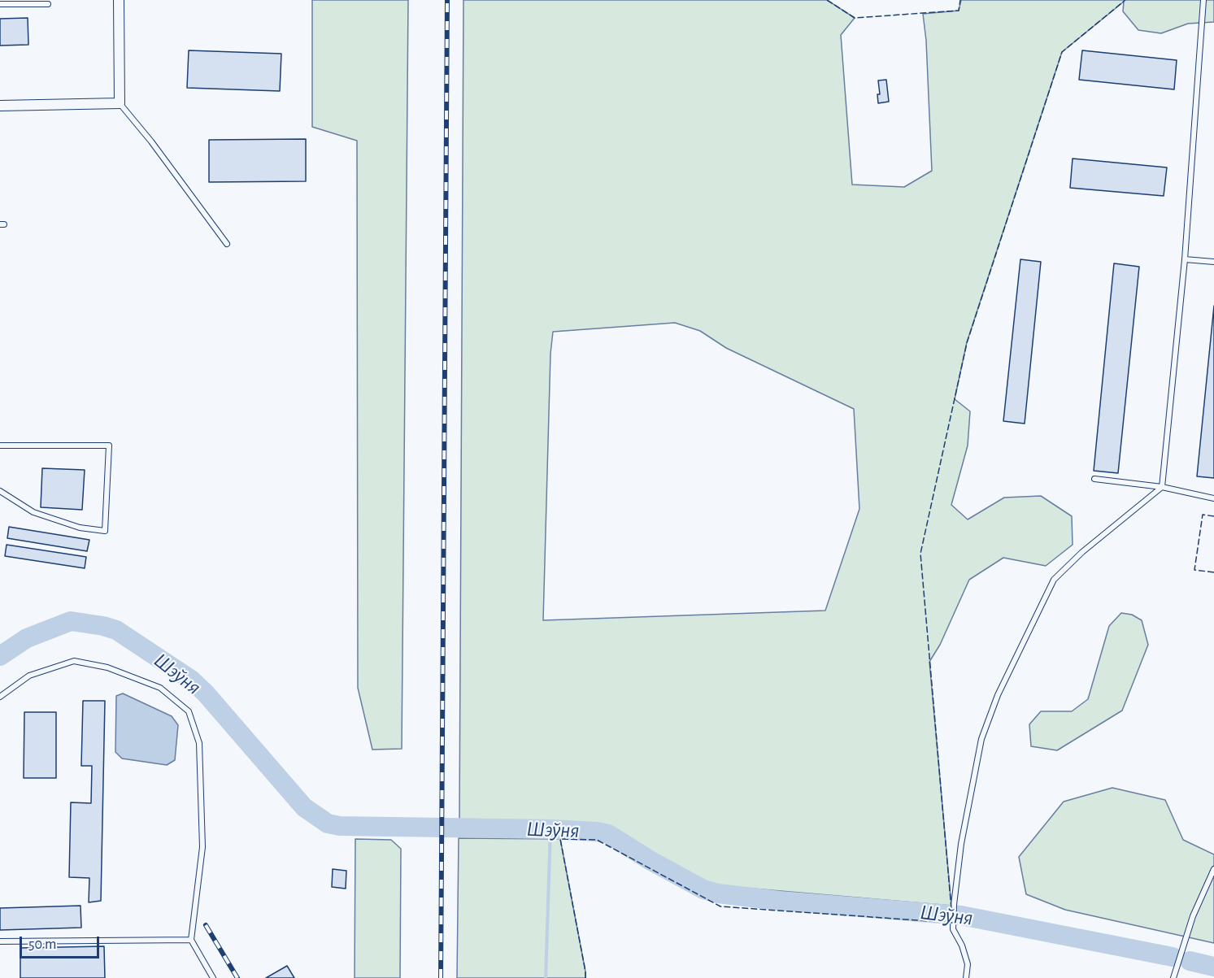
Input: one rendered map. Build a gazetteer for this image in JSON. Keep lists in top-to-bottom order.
{
  "water": ["Шэўня"],
  "scale_bar": "50 m"
}
